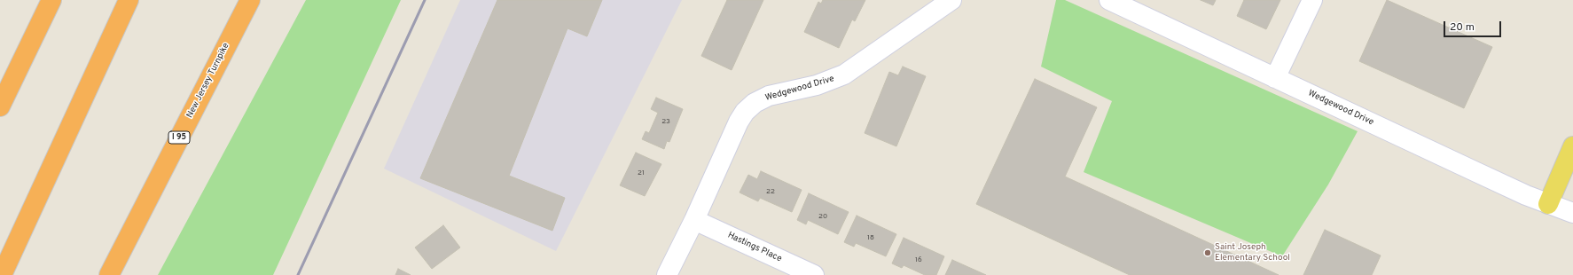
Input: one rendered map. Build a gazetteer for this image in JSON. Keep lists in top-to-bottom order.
{
  "streets": {
    "highway": ["New Jersey Turnpike", "I 95"],
    "street": ["Wedgewood Drive", "Hastings Place"]
  },
  "crossings": [
    ["Wedgewood Drive", "Hastings Place"]
  ],
  "places": ["Saint Joseph Elementary School"],
  "house_numbers": [
    "23",
    "21",
    "22",
    "20",
    "18",
    "16"
  ],
  "scale_bar": "20 m"
}
